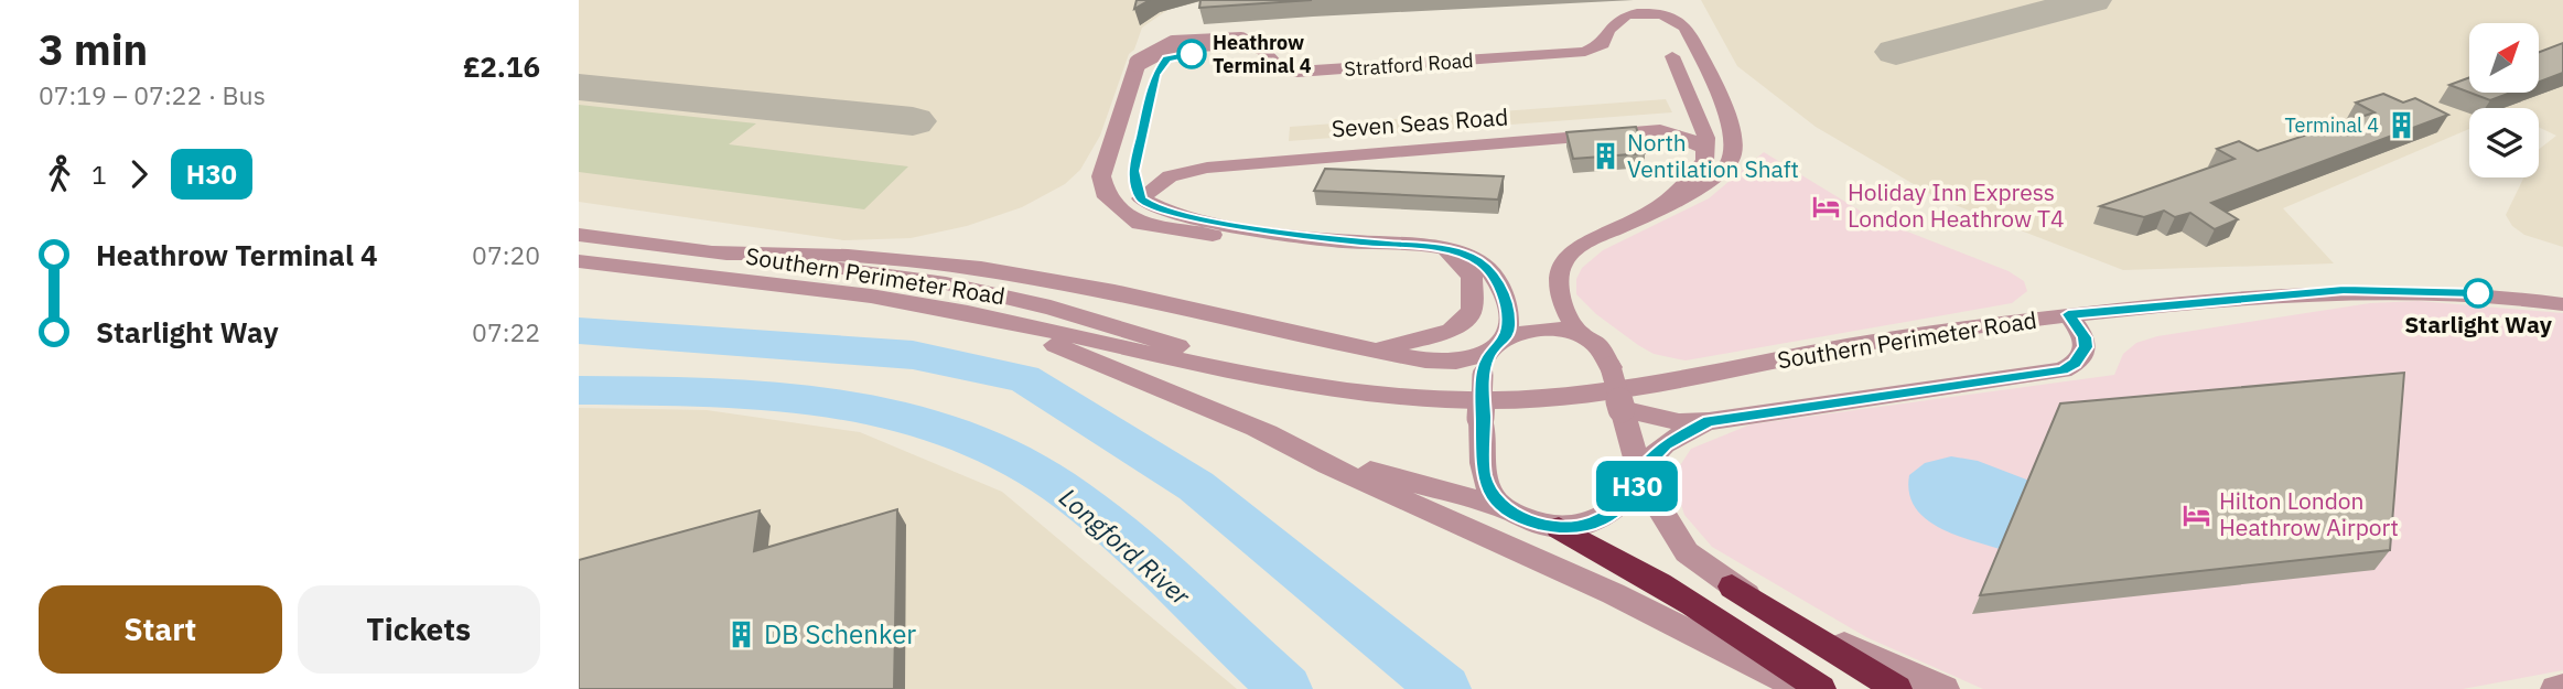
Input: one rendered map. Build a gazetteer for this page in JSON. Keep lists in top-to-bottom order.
{
  "streets": {
    "street": ["Stratford Road", "Seven Seas Road", "Southern Perimeter Road"]
  },
  "crossings": [
    ["Stratford Road", "Seven Seas Road"]
  ],
  "water": ["Longford River"],
  "places": {
    "other": ["Heathrow Terminal 4", "Starlight Way"],
    "building": ["Terminal 4", "North Ventilation Shaft", "DB Schenker"],
    "hotel": ["Holiday Inn Express London Heathrow T4", "Hilton London Heathrow Airport"]
  },
  "lines": ["bus line H30"],
  "north": "top right",
  "page": {
    "heading": ["3 min", "07:19 – 07:22 · Bus", "£2.16"],
    "on_map": "H30",
    "legs": ["1", "H30"],
    "list": [
      {
        "name": "Heathrow Terminal 4",
        "value": "07:20"
      },
      {
        "name": "Starlight Way",
        "value": "07:22"
      }
    ],
    "buttons": ["Start", "Tickets"]
  }
}
